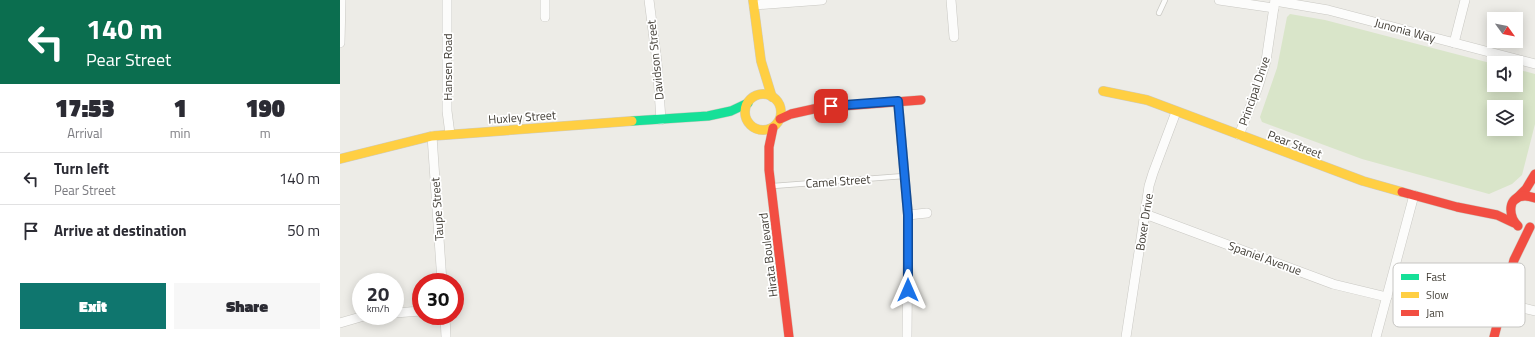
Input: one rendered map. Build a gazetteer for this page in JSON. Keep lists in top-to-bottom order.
{
  "streets": {
    "street": [
      "Junonia Way",
      "Davidson Street",
      "Hansen Road",
      "Principal Drive",
      "Huxley Street",
      "Pear Street",
      "Taupe Street",
      "Boxer Drive",
      "Hirata Boulevard",
      "Spaniel Avenue"
    ],
    "lane": ["Camel Street"]
  },
  "crossings": [
    ["Junonia Way", "Principal Drive"],
    ["Davidson Street", "Huxley Street"],
    ["Hansen Road", "Huxley Street"],
    ["Principal Drive", "Pear Street"],
    ["Huxley Street", "Taupe Street"],
    ["Huxley Street", "Hirata Boulevard"],
    ["Pear Street", "Boxer Drive"],
    ["Camel Street", "Hirata Boulevard"],
    ["Boxer Drive", "Spaniel Avenue"]
  ],
  "legend": ["Fast", "Slow", "Jam"],
  "north": "bottom right",
  "page": {
    "turn": ["140 m", "Pear Street"],
    "eta": [
      "17:53",
      "Arrival",
      "1",
      "min",
      "190",
      "m"
    ],
    "list": [
      {
        "name": "Turn left",
        "note": "Pear Street",
        "value": "140 m"
      },
      {
        "name": "Arrive at destination",
        "value": "50 m"
      }
    ],
    "speed": "20 km/h",
    "limit": "30",
    "buttons": ["Exit", "Share"]
  }
}
